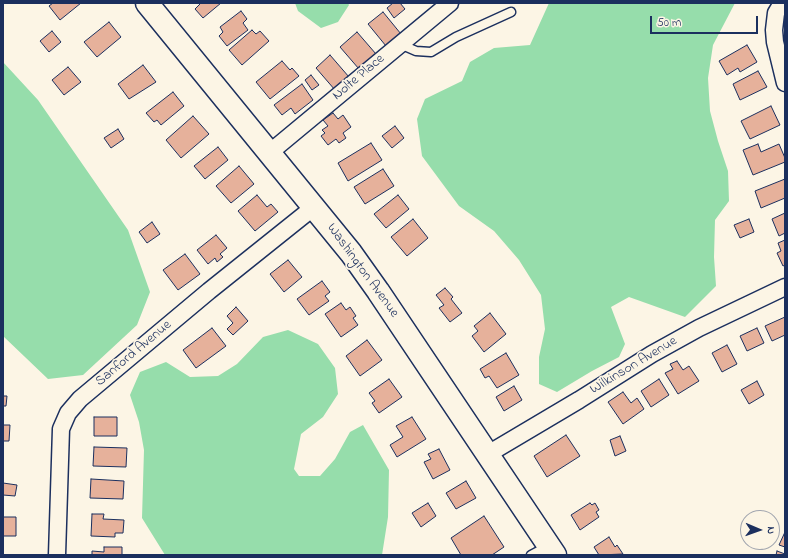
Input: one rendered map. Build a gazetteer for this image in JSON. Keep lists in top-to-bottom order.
{
  "streets": {
    "main road": ["Washington Avenue"],
    "street": ["Nolte Place", "Sanford Avenue", "Wilkinson Avenue"]
  },
  "crossings": [
    ["Nolte Place", "Washington Avenue"],
    ["Washington Avenue", "Sanford Avenue"],
    ["Washington Avenue", "Wilkinson Avenue"]
  ],
  "scale_bar": "50 m",
  "north": "right"
}
